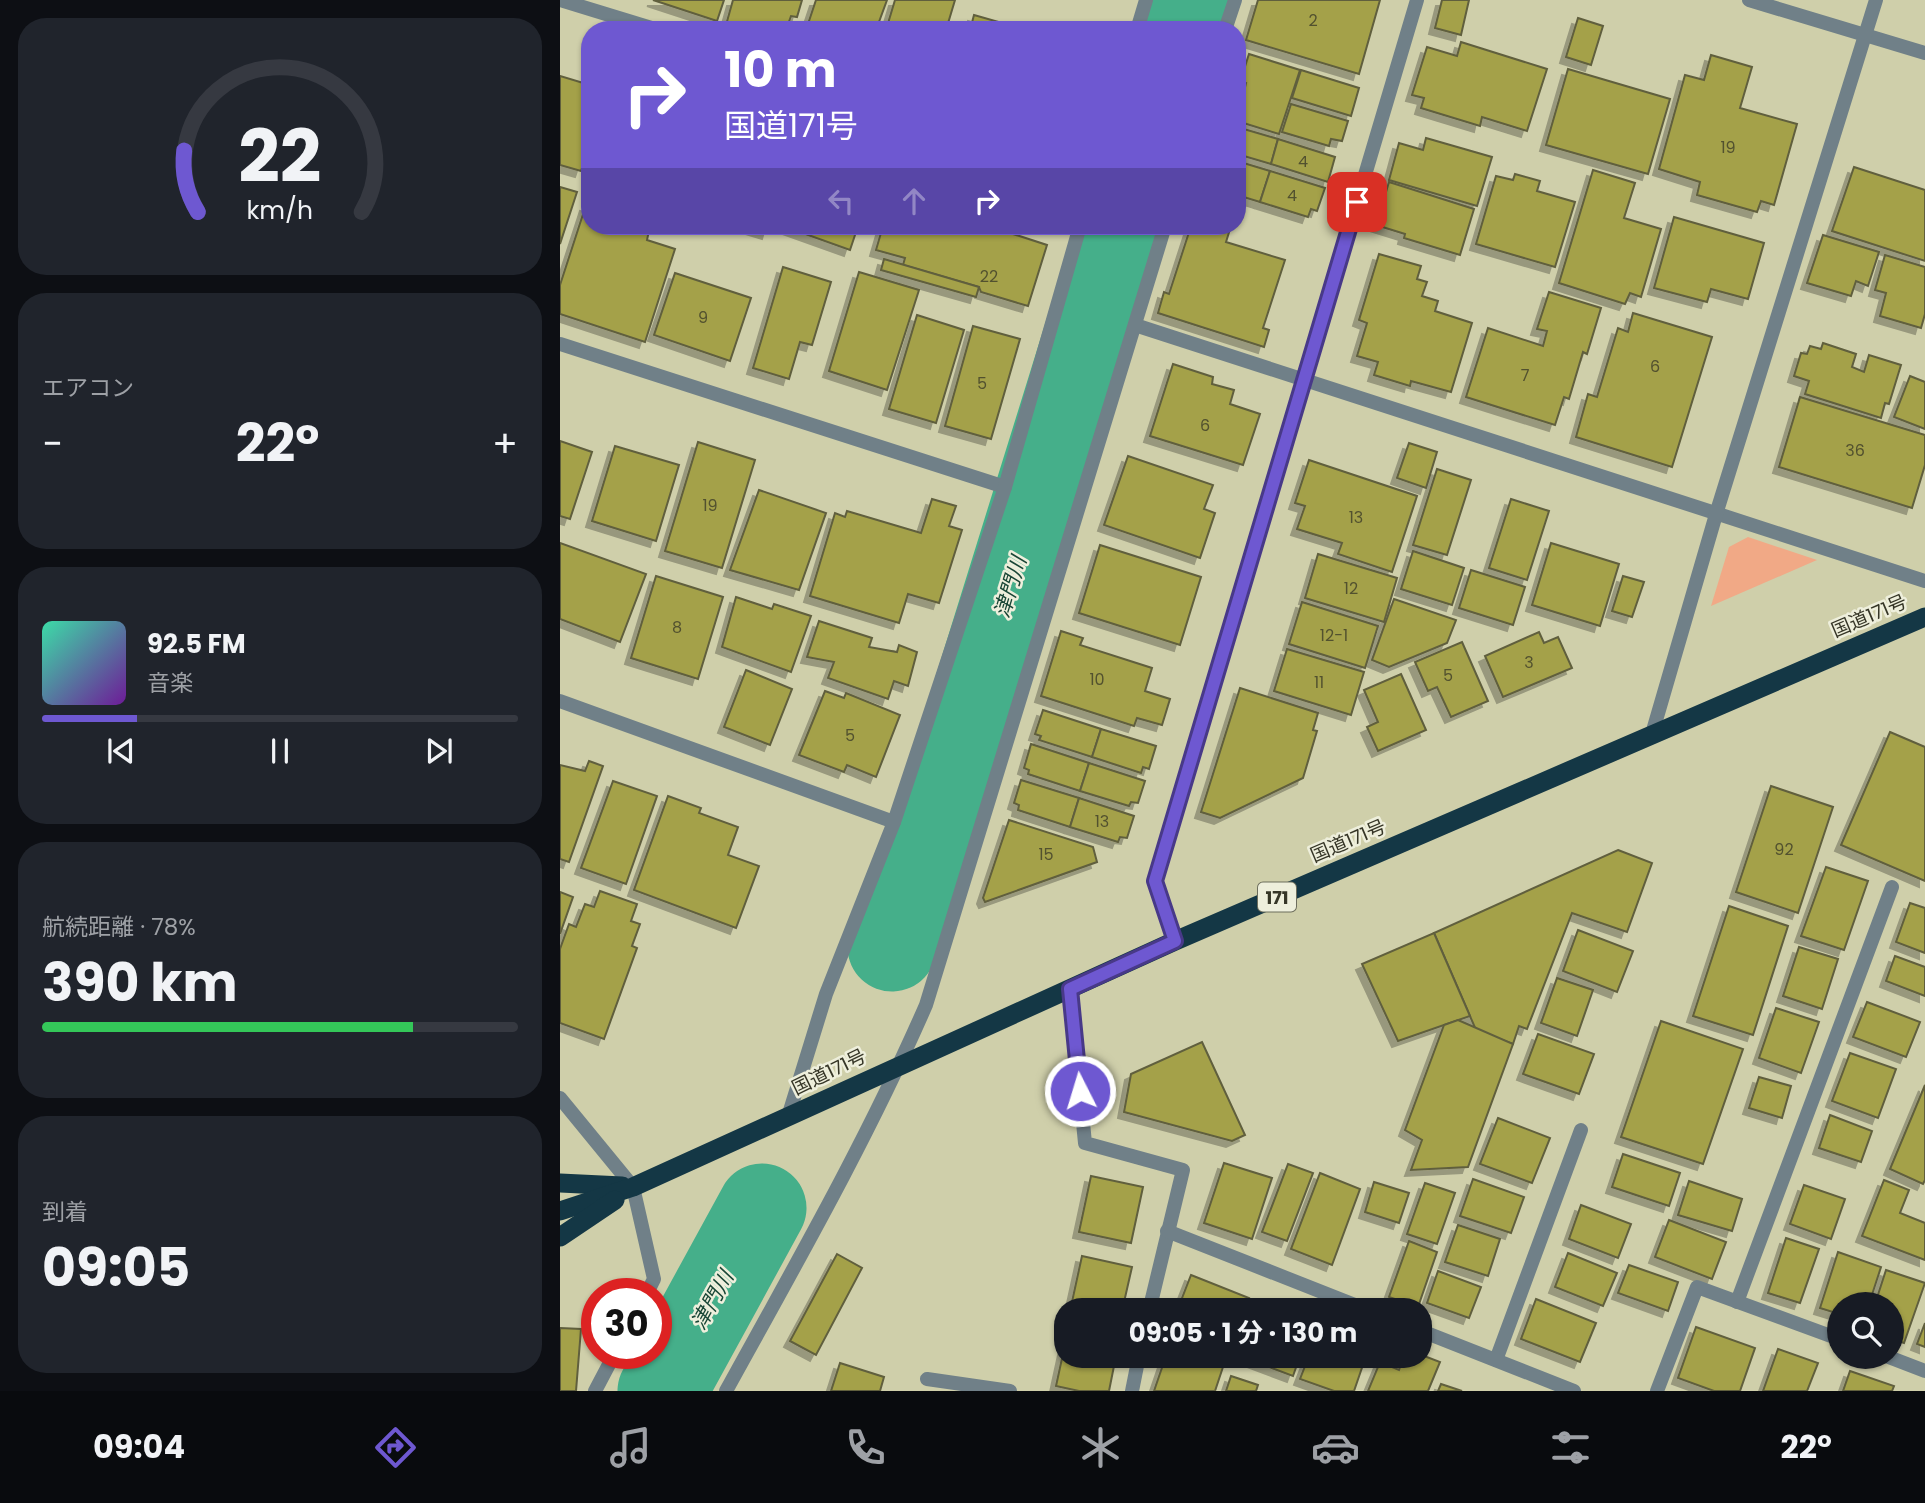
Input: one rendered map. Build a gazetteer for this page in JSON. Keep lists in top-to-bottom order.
{
  "streets": {
    "highway": ["国道171号", "171"]
  },
  "crossings": [
    ["国道171号", "171"]
  ],
  "water": ["津門川"],
  "house_numbers": [
    "2",
    "19",
    "4",
    "4",
    "22",
    "9",
    "6",
    "7",
    "5",
    "6",
    "36",
    "19",
    "13",
    "12",
    "8",
    "12-1",
    "3",
    "5",
    "10",
    "11",
    "5",
    "13",
    "92",
    "15"
  ],
  "page": {
    "turn": ["10 m", "国道171号"],
    "tile": [
      "エアコン",
      ["航続距離 · 78%", "390 km"],
      ["到着", "09:05"]
    ],
    "heat": ["−", "22°", "+"],
    "song": ["92.5 FM", "音楽"],
    "limit": "30",
    "trip": "09:05 · 1 分 · 130 m",
    "tabs": ["09:04", "22°"],
    "gauge": ["22", "km/h"]
  }
}
